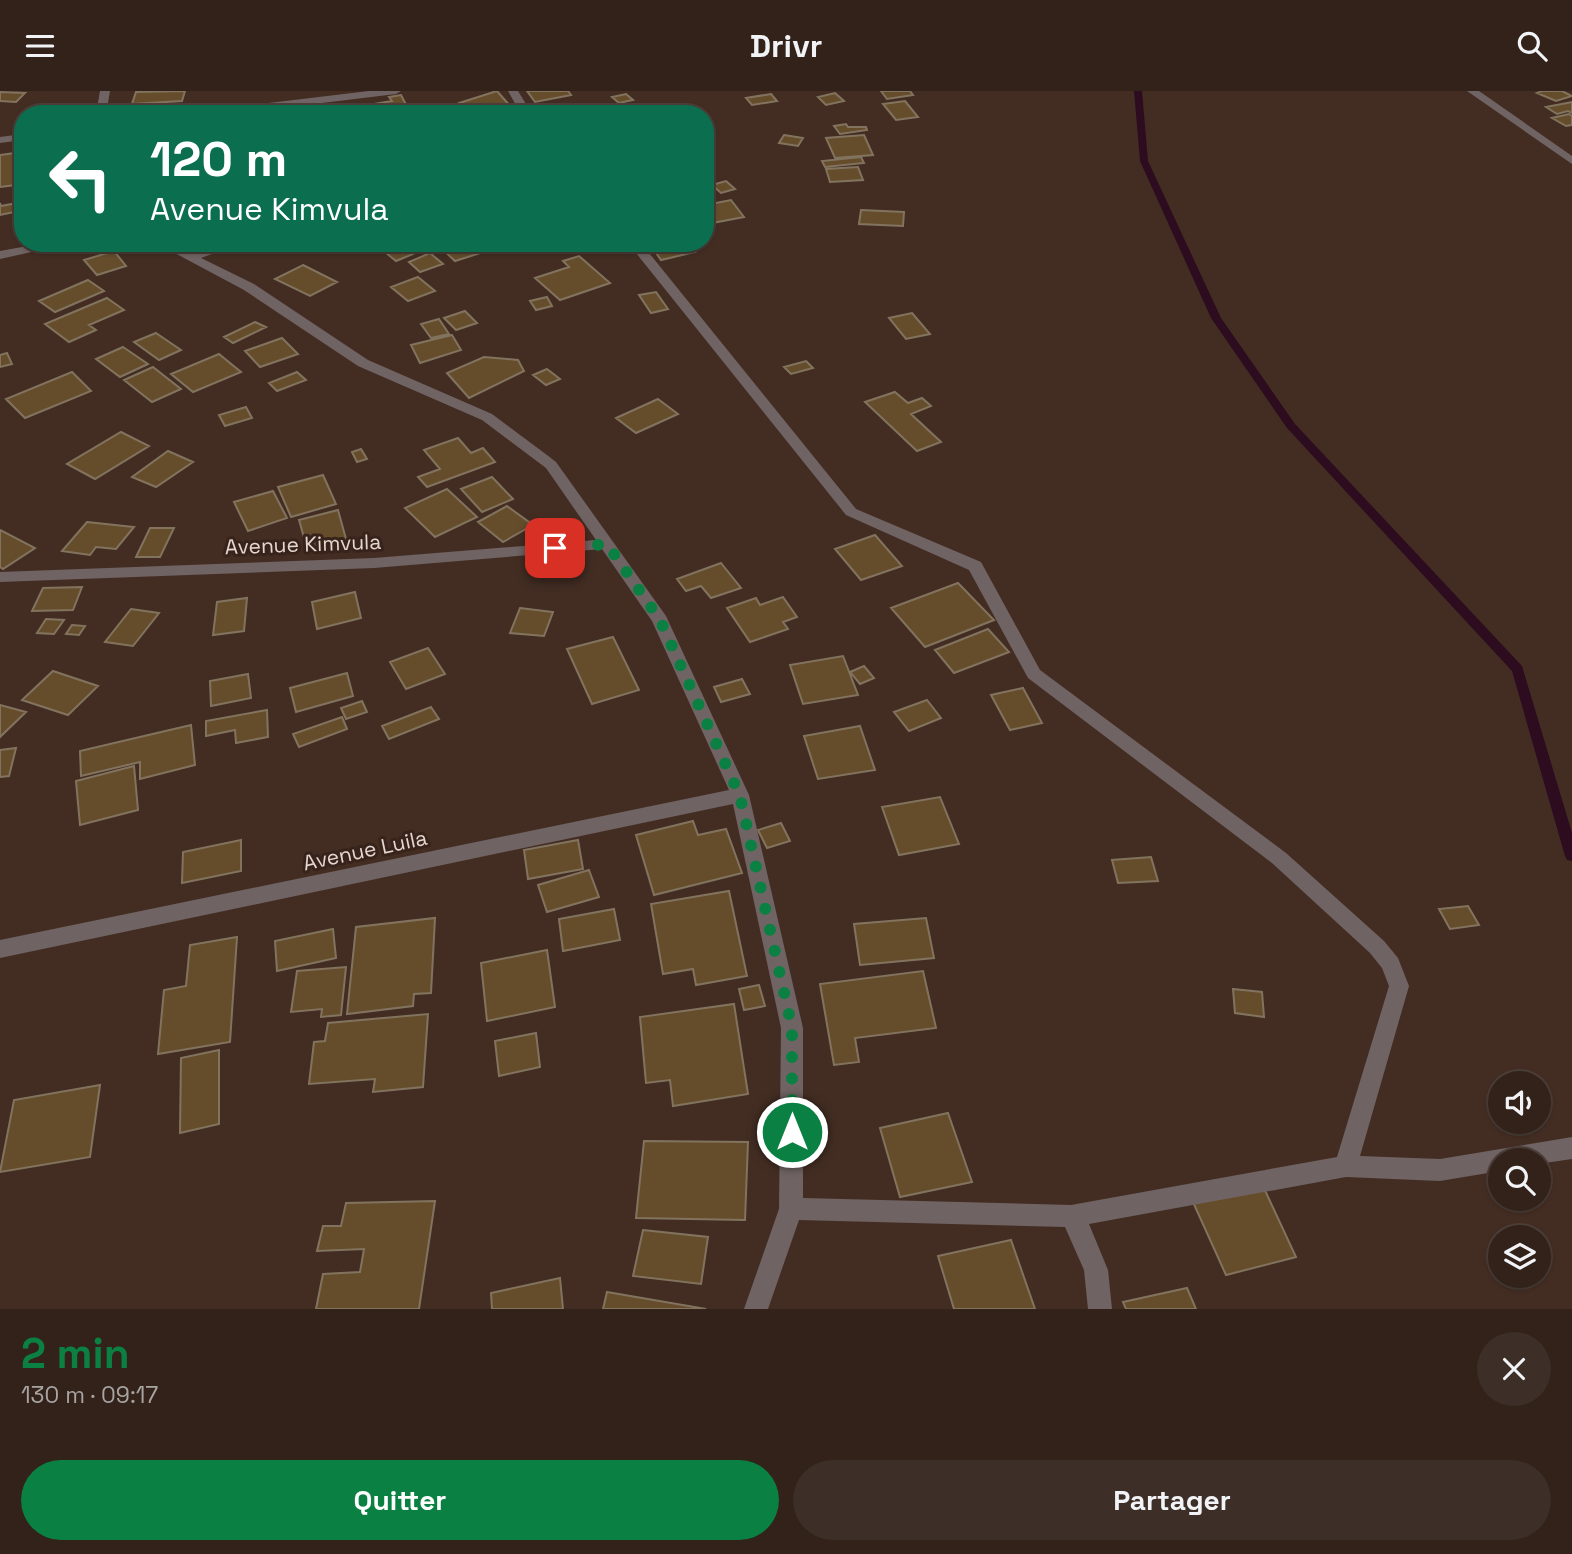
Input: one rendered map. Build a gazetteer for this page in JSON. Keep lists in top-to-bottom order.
{
  "streets": {
    "street": ["Avenue Kimvula", "Avenue Luila"]
  },
  "page": {
    "header": "Drivr",
    "turn": ["120 m", "Avenue Kimvula"],
    "heading": ["2 min", "130 m · 09:17"],
    "buttons": ["Quitter", "Partager"]
  }
}
